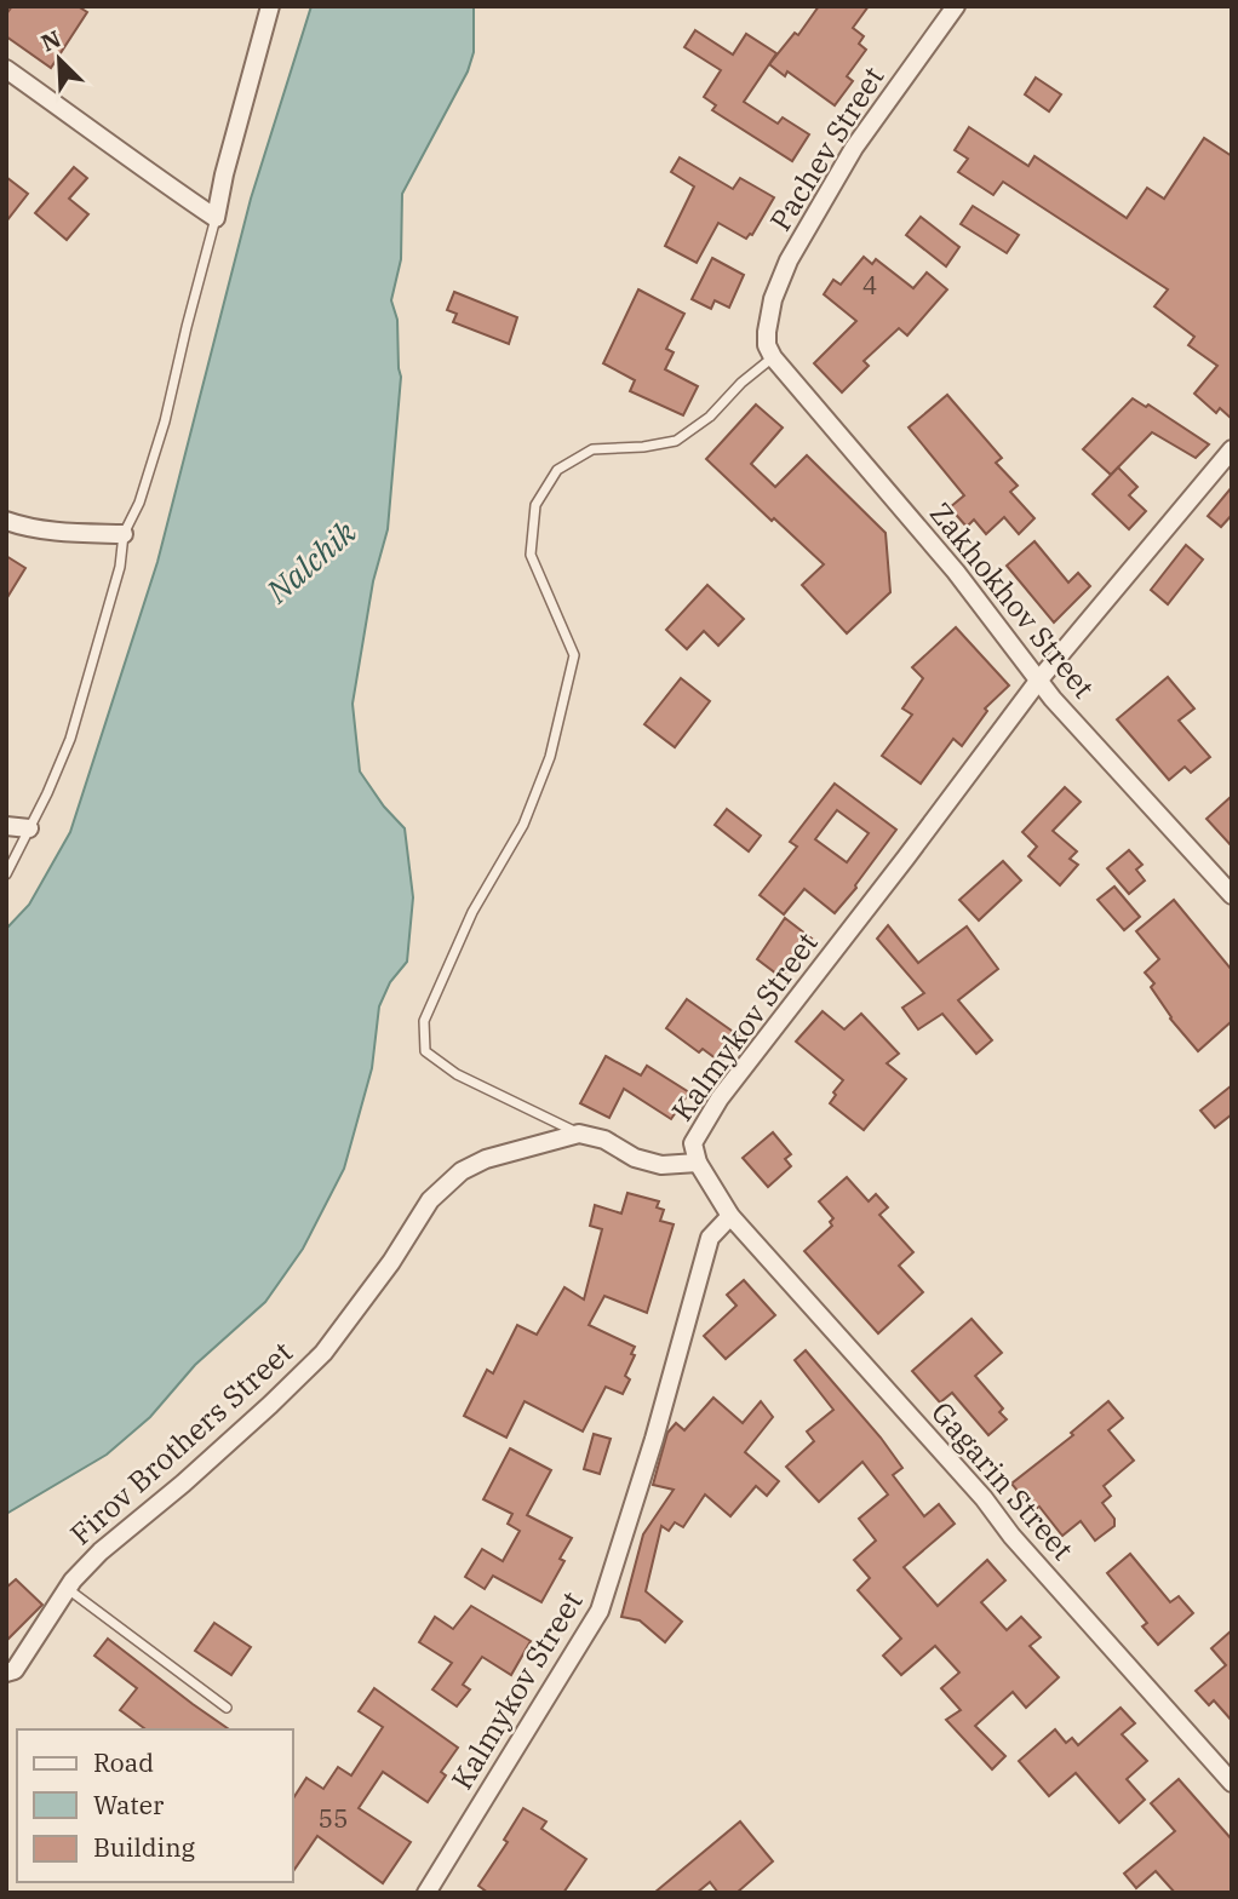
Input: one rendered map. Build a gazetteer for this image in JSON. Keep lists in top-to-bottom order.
{
  "streets": {
    "street": [
      "Pachev Street",
      "Zakhokhov Street",
      "Kalmykov Street",
      "Firov Brothers Street",
      "Gagarin Street"
    ]
  },
  "crossings": [
    ["Pachev Street", "Zakhokhov Street"],
    ["Zakhokhov Street", "Kalmykov Street"],
    ["Kalmykov Street", "Gagarin Street"]
  ],
  "water": ["Nalchik"],
  "house_numbers": ["4", "55"],
  "legend": ["Road", "Water", "Building"],
  "north": "top left"
}
